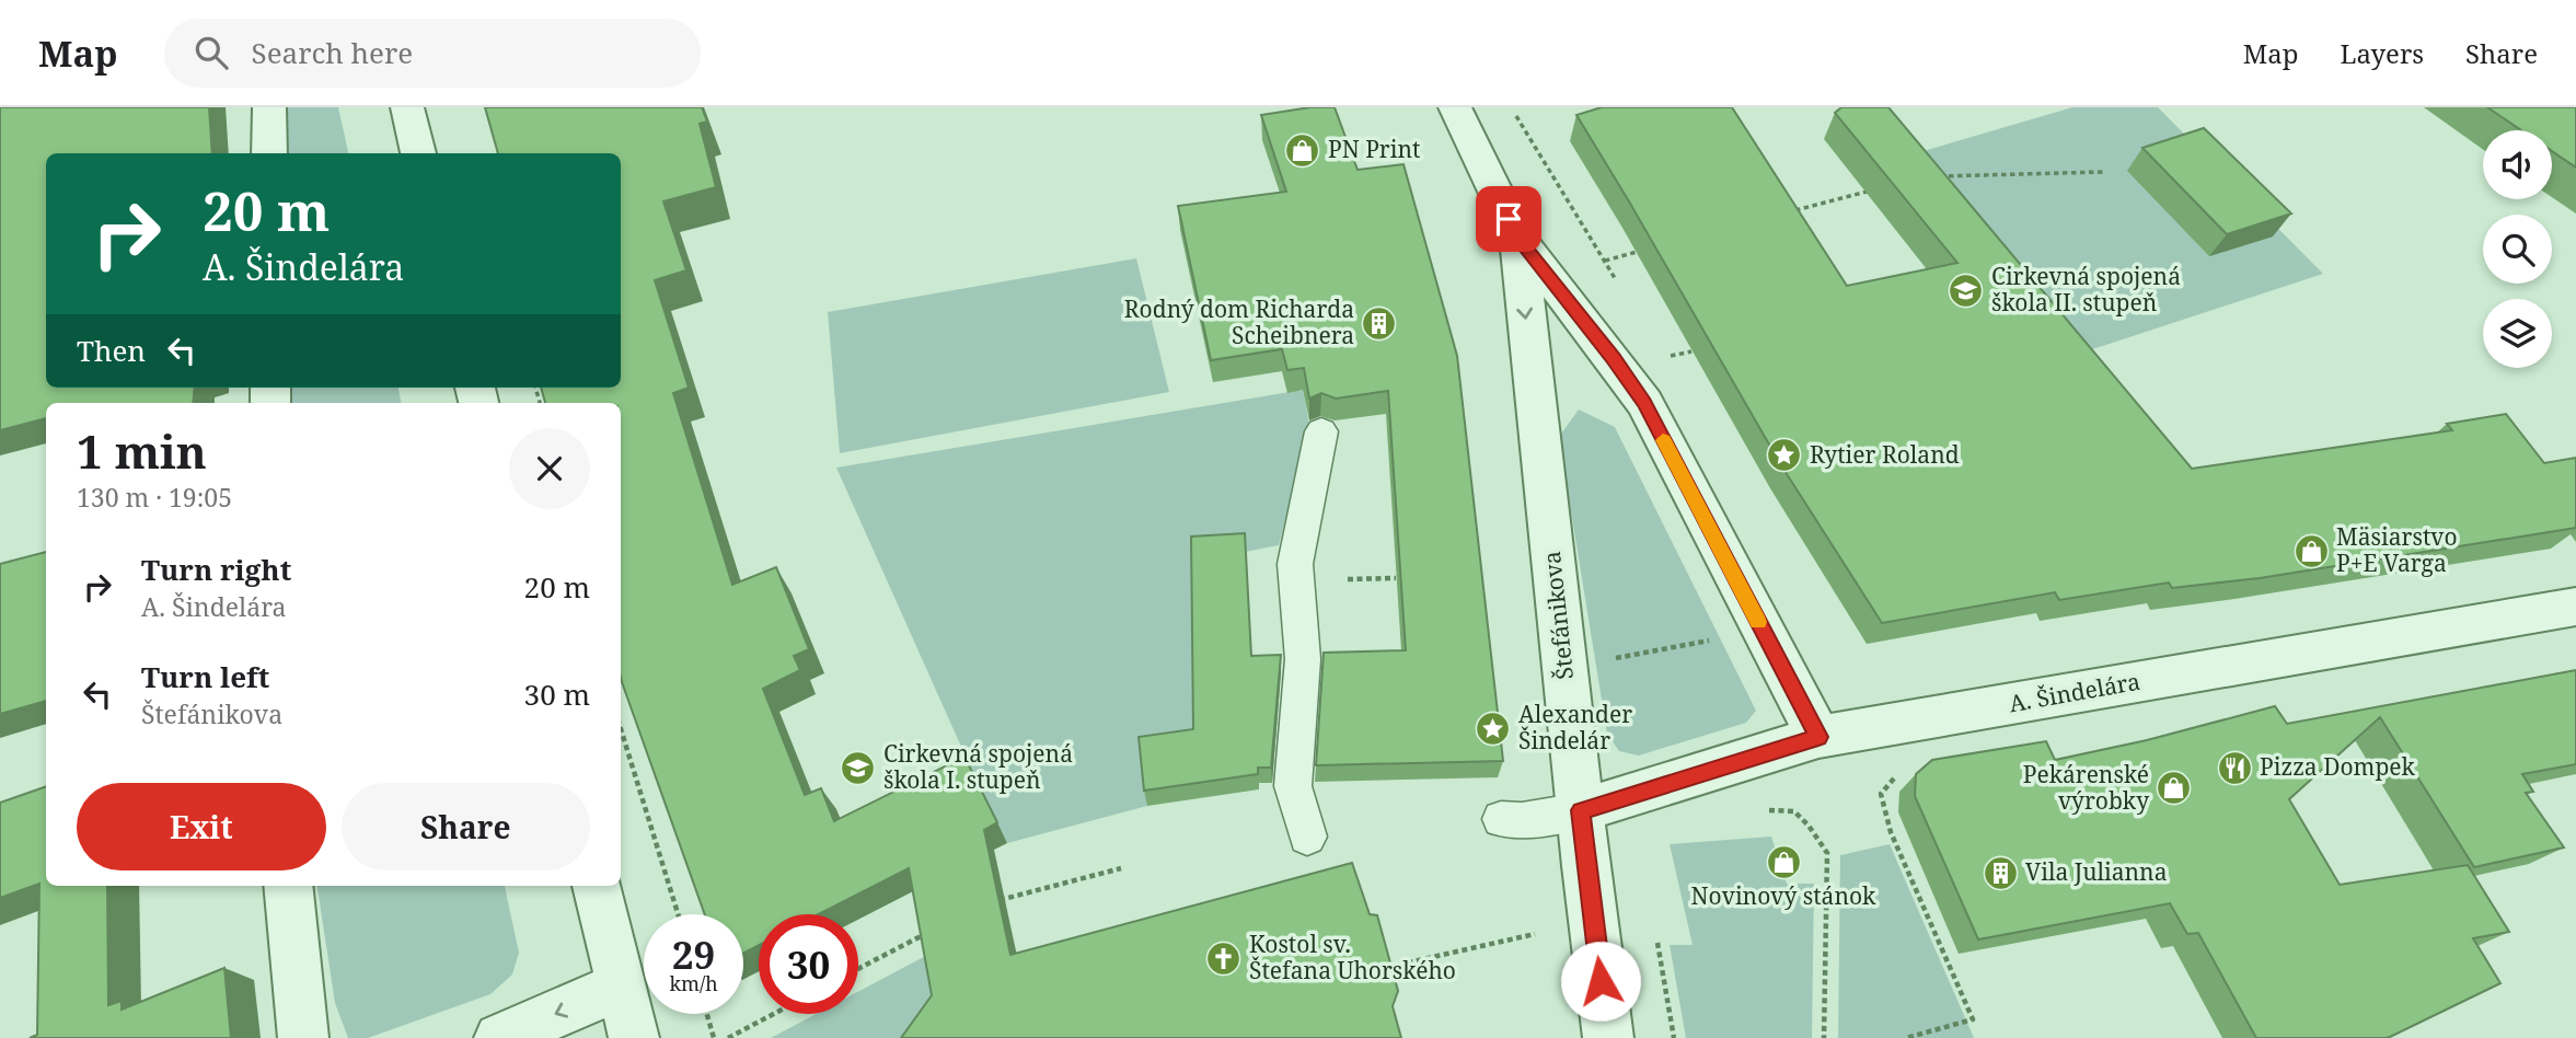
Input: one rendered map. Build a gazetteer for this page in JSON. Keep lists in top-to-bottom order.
{
  "streets": {
    "street": ["Štefánikova", "A. Šindelára"]
  },
  "crossings": [
    ["Štefánikova", "A. Šindelára"]
  ],
  "places": {
    "shop": [
      "PN Print",
      "Mäsiarstvo P+E Varga",
      "Pekárenské výrobky",
      "Novinový stánok"
    ],
    "school or university": ["Cirkevná spojená škola II. stupeň", "Cirkevná spojená škola I. stupeň"],
    "building": ["Rodný dom Richarda Scheibnera", "Vila Julianna"],
    "place": ["Rytier Roland", "Alexander Šindelár"],
    "restaurant": ["Pizza Dompek"],
    "church": ["Kostol sv. Štefana Uhorského"]
  },
  "page": {
    "header": "Map",
    "search": "Search here",
    "nav": ["Map", "Layers", "Share"],
    "turn": ["20 m", "A. Šindelára"],
    "then": "Then",
    "heading": ["1 min", "130 m · 19:05"],
    "list": [
      {
        "name": "Turn right",
        "note": "A. Šindelára",
        "value": "20 m"
      },
      {
        "name": "Turn left",
        "note": "Štefánikova",
        "value": "30 m"
      }
    ],
    "buttons": ["Exit", "Share"],
    "speed": "29 km/h",
    "limit": "30"
  }
}
